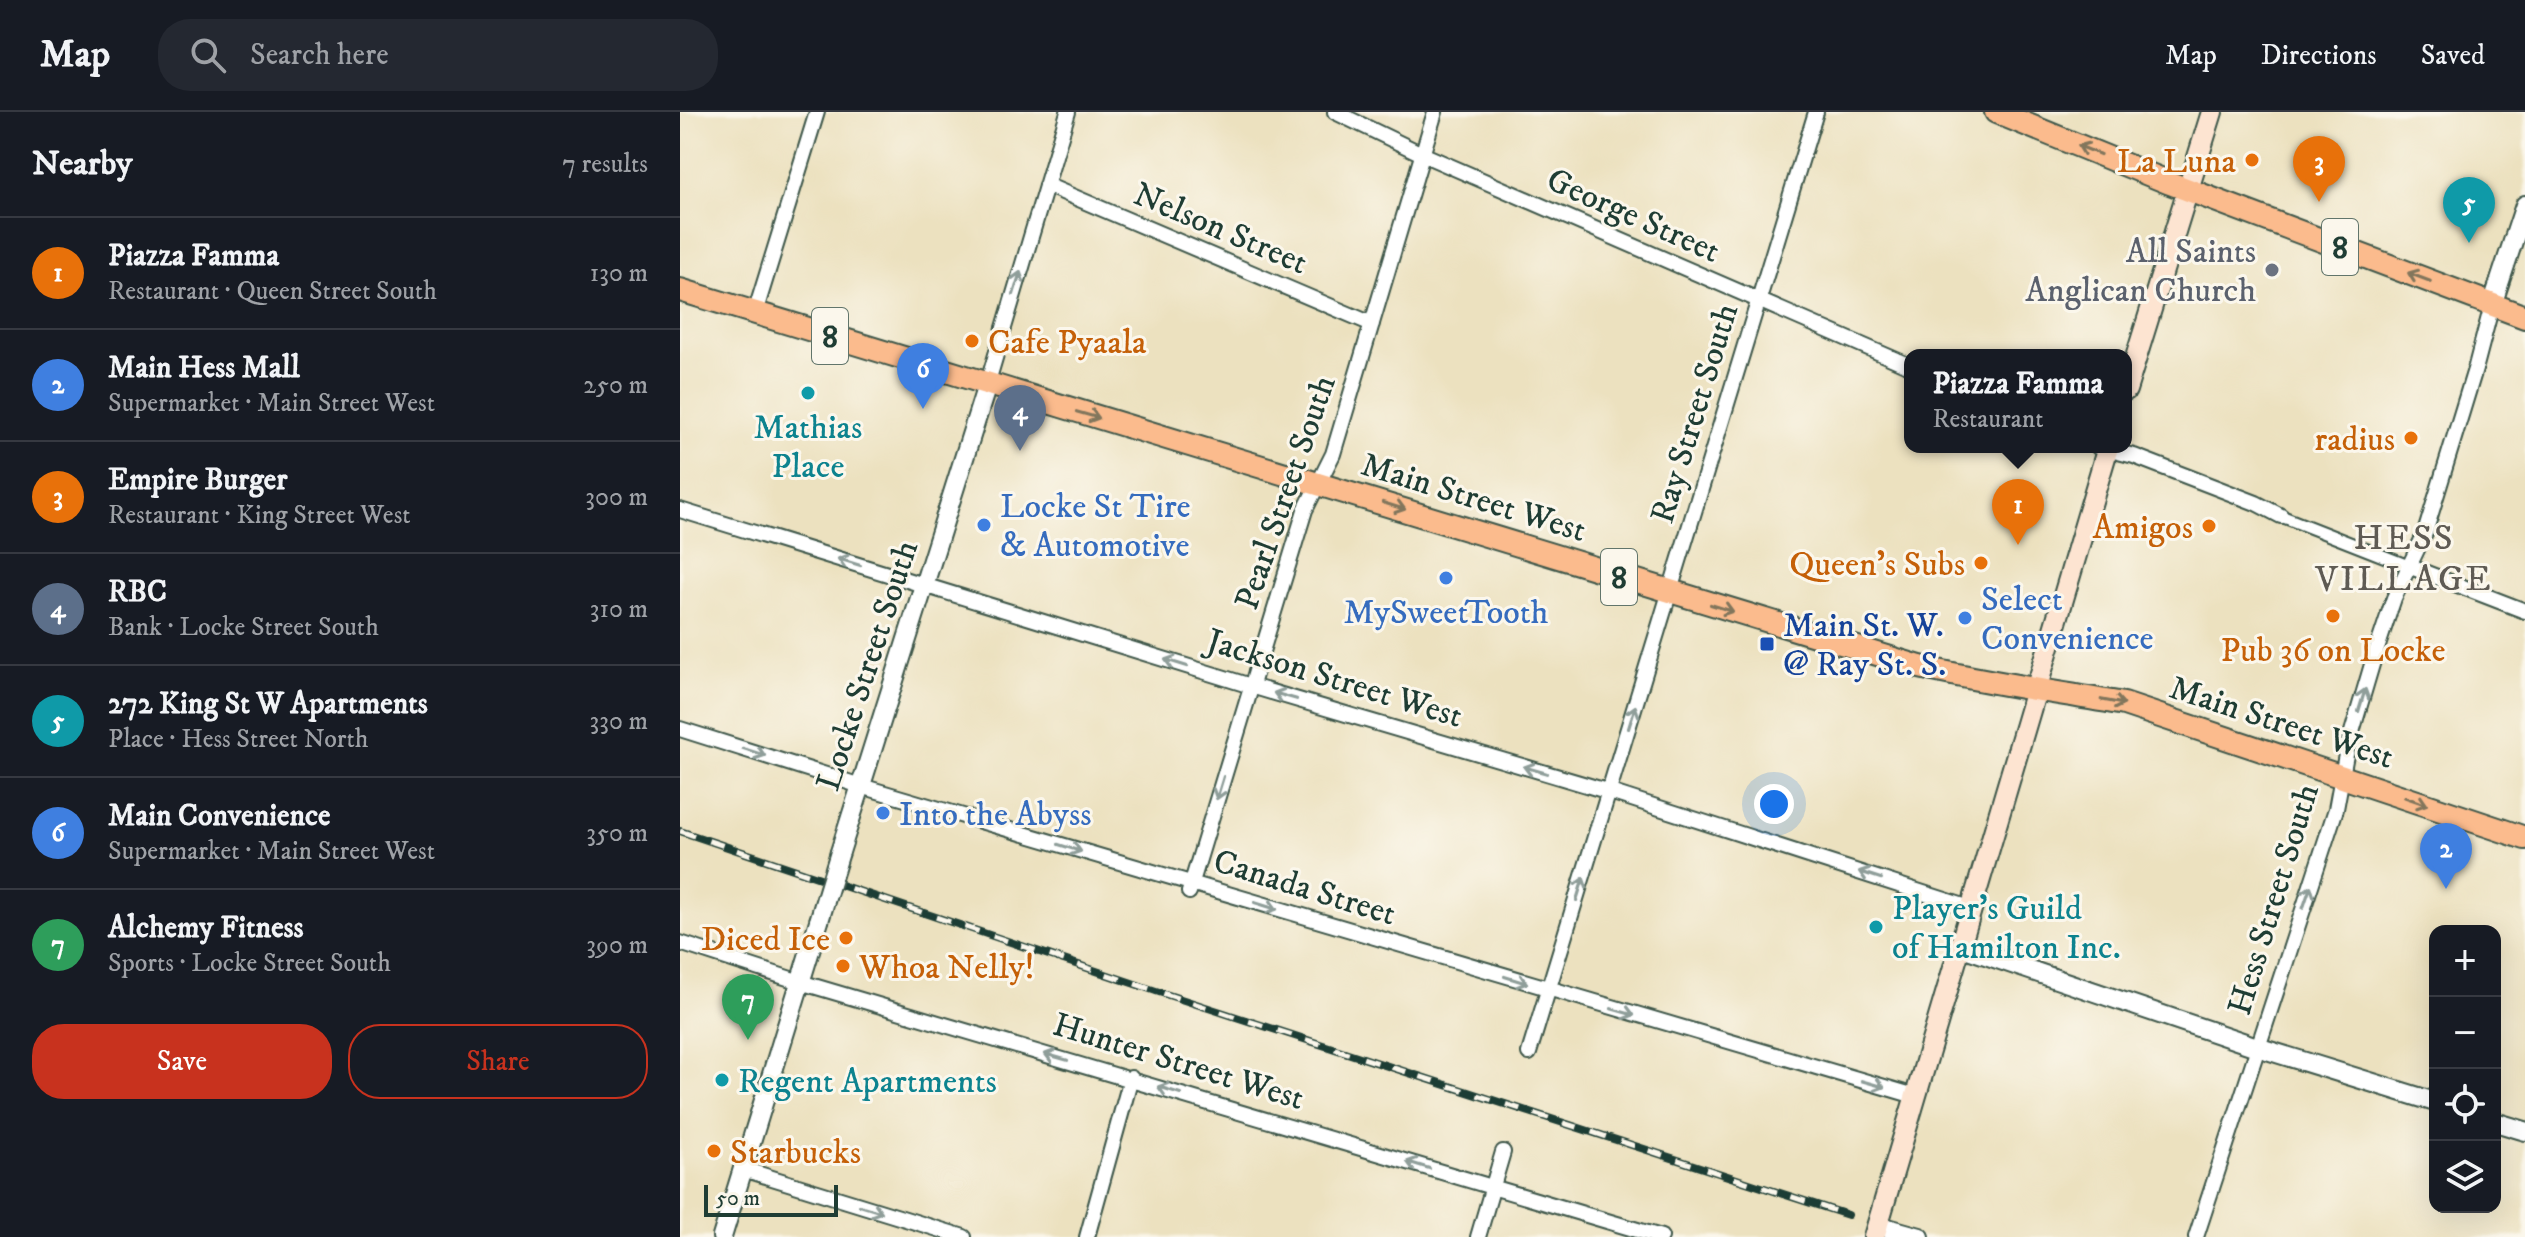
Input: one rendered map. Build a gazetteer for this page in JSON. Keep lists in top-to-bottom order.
{
  "streets": {
    "main road": ["8", "Main Street West"],
    "street": [
      "George Street",
      "Nelson Street",
      "Ray Street South",
      "Pearl Street South",
      "Locke Street South",
      "Jackson Street West",
      "Canada Street",
      "Hess Street South",
      "Hunter Street West"
    ]
  },
  "crossings": [
    ["George Street", "Ray Street South"],
    ["George Street", "Pearl Street South"],
    ["Nelson Street", "Pearl Street South"],
    ["Nelson Street", "Locke Street South"],
    ["8", "Hess Street South"],
    ["Ray Street South", "Main Street West"],
    ["Ray Street South", "Jackson Street West"],
    ["Ray Street South", "Canada Street"],
    ["Pearl Street South", "Main Street West"],
    ["Pearl Street South", "Jackson Street West"],
    ["Pearl Street South", "Canada Street"],
    ["Main Street West", "Locke Street South"],
    ["Main Street West", "Hess Street South"],
    ["Locke Street South", "Jackson Street West"],
    ["Locke Street South", "Canada Street"],
    ["Locke Street South", "Hunter Street West"]
  ],
  "one_way": [
    "Ray Street South",
    "Main Street West",
    "Jackson Street West",
    "Canada Street",
    "Hess Street South",
    "Hunter Street West"
  ],
  "districts": ["HESS VILLAGE"],
  "places": {
    "other": [
      "La Luna",
      "All Saints Anglican Church",
      "Cafe Pyaala",
      "Mathias Place",
      "radius",
      "Locke St Tire & Automotive",
      "Amigos",
      "Queen's Subs",
      "MySweetTooth",
      "Pub 36 on Locke",
      "Select Convenience",
      "Into the Abyss",
      "Player's Guild of Hamilton Inc.",
      "Diced Ice",
      "Whoa Nelly!",
      "Regent Apartments",
      "Starbucks"
    ],
    "transit": ["Main St. W. @ Ray St. S."]
  },
  "scale_bar": "50 m",
  "page": {
    "header": "Map",
    "search": "Search here",
    "nav": ["Map", "Directions", "Saved"],
    "heading": ["Nearby", "7 results"],
    "pins": [
      "3",
      "5",
      "6",
      "4",
      "1",
      "2",
      "7"
    ],
    "list": [
      {
        "mark": "1",
        "name": "Piazza Famma",
        "note": "Restaurant · Queen Street South",
        "value": "130 m"
      },
      {
        "mark": "2",
        "name": "Main Hess Mall",
        "note": "Supermarket · Main Street West",
        "value": "250 m"
      },
      {
        "mark": "3",
        "name": "Empire Burger",
        "note": "Restaurant · King Street West",
        "value": "300 m"
      },
      {
        "mark": "4",
        "name": "RBC",
        "note": "Bank · Locke Street South",
        "value": "310 m"
      },
      {
        "mark": "5",
        "name": "272 King St W Apartments",
        "note": "Place · Hess Street North",
        "value": "330 m"
      },
      {
        "mark": "6",
        "name": "Main Convenience",
        "note": "Supermarket · Main Street West",
        "value": "350 m"
      },
      {
        "mark": "7",
        "name": "Alchemy Fitness",
        "note": "Sports · Locke Street South",
        "value": "390 m"
      }
    ],
    "popup": ["Piazza Famma", "Restaurant"],
    "map_buttons": ["+", "−"],
    "buttons": ["Save", "Share"],
    "scale": "50 m"
  }
}
